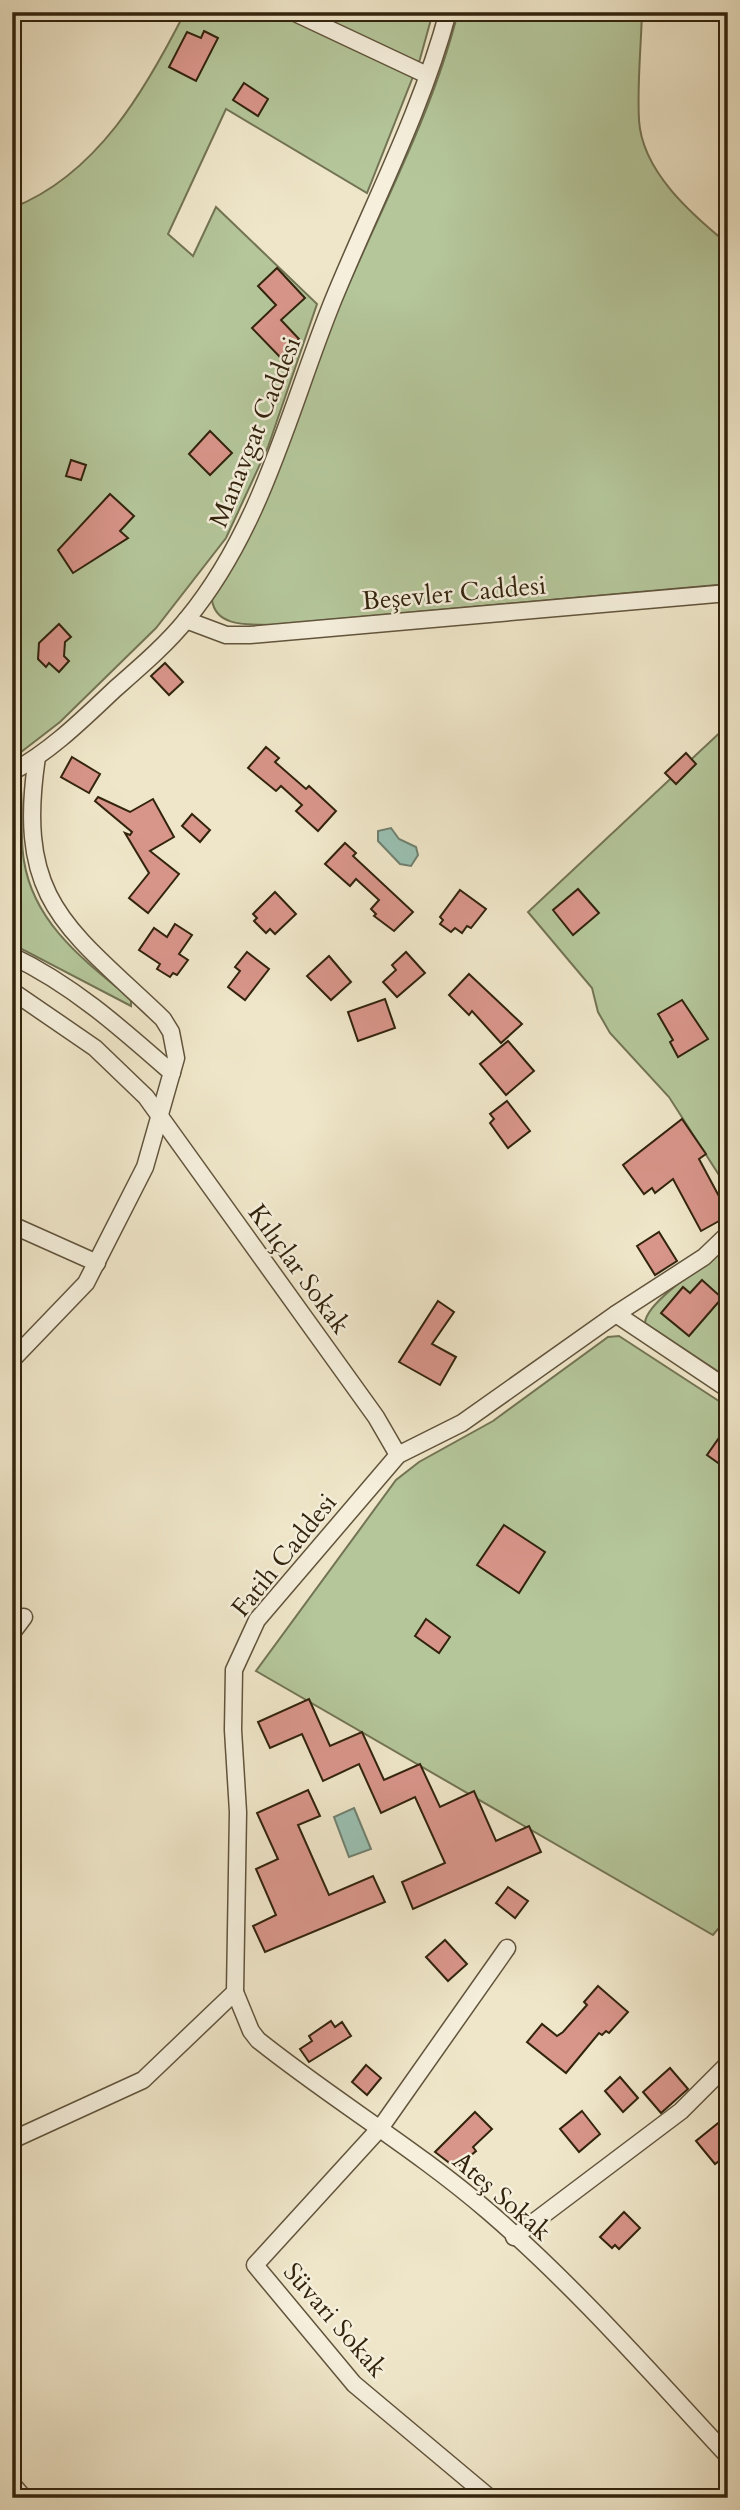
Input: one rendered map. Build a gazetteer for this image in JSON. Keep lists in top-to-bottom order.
{
  "streets": {
    "street": [
      "Manavgat Caddesi",
      "Beşevler Caddesi",
      "Kılıçlar Sokak",
      "Fatih Caddesi",
      "Ateş Sokak",
      "Süvari Sokak"
    ]
  },
  "crossings": [
    ["Manavgat Caddesi", "Beşevler Caddesi"],
    ["Kılıçlar Sokak", "Fatih Caddesi"],
    ["Fatih Caddesi", "Ateş Sokak"],
    ["Ateş Sokak", "Süvari Sokak"]
  ]
}
